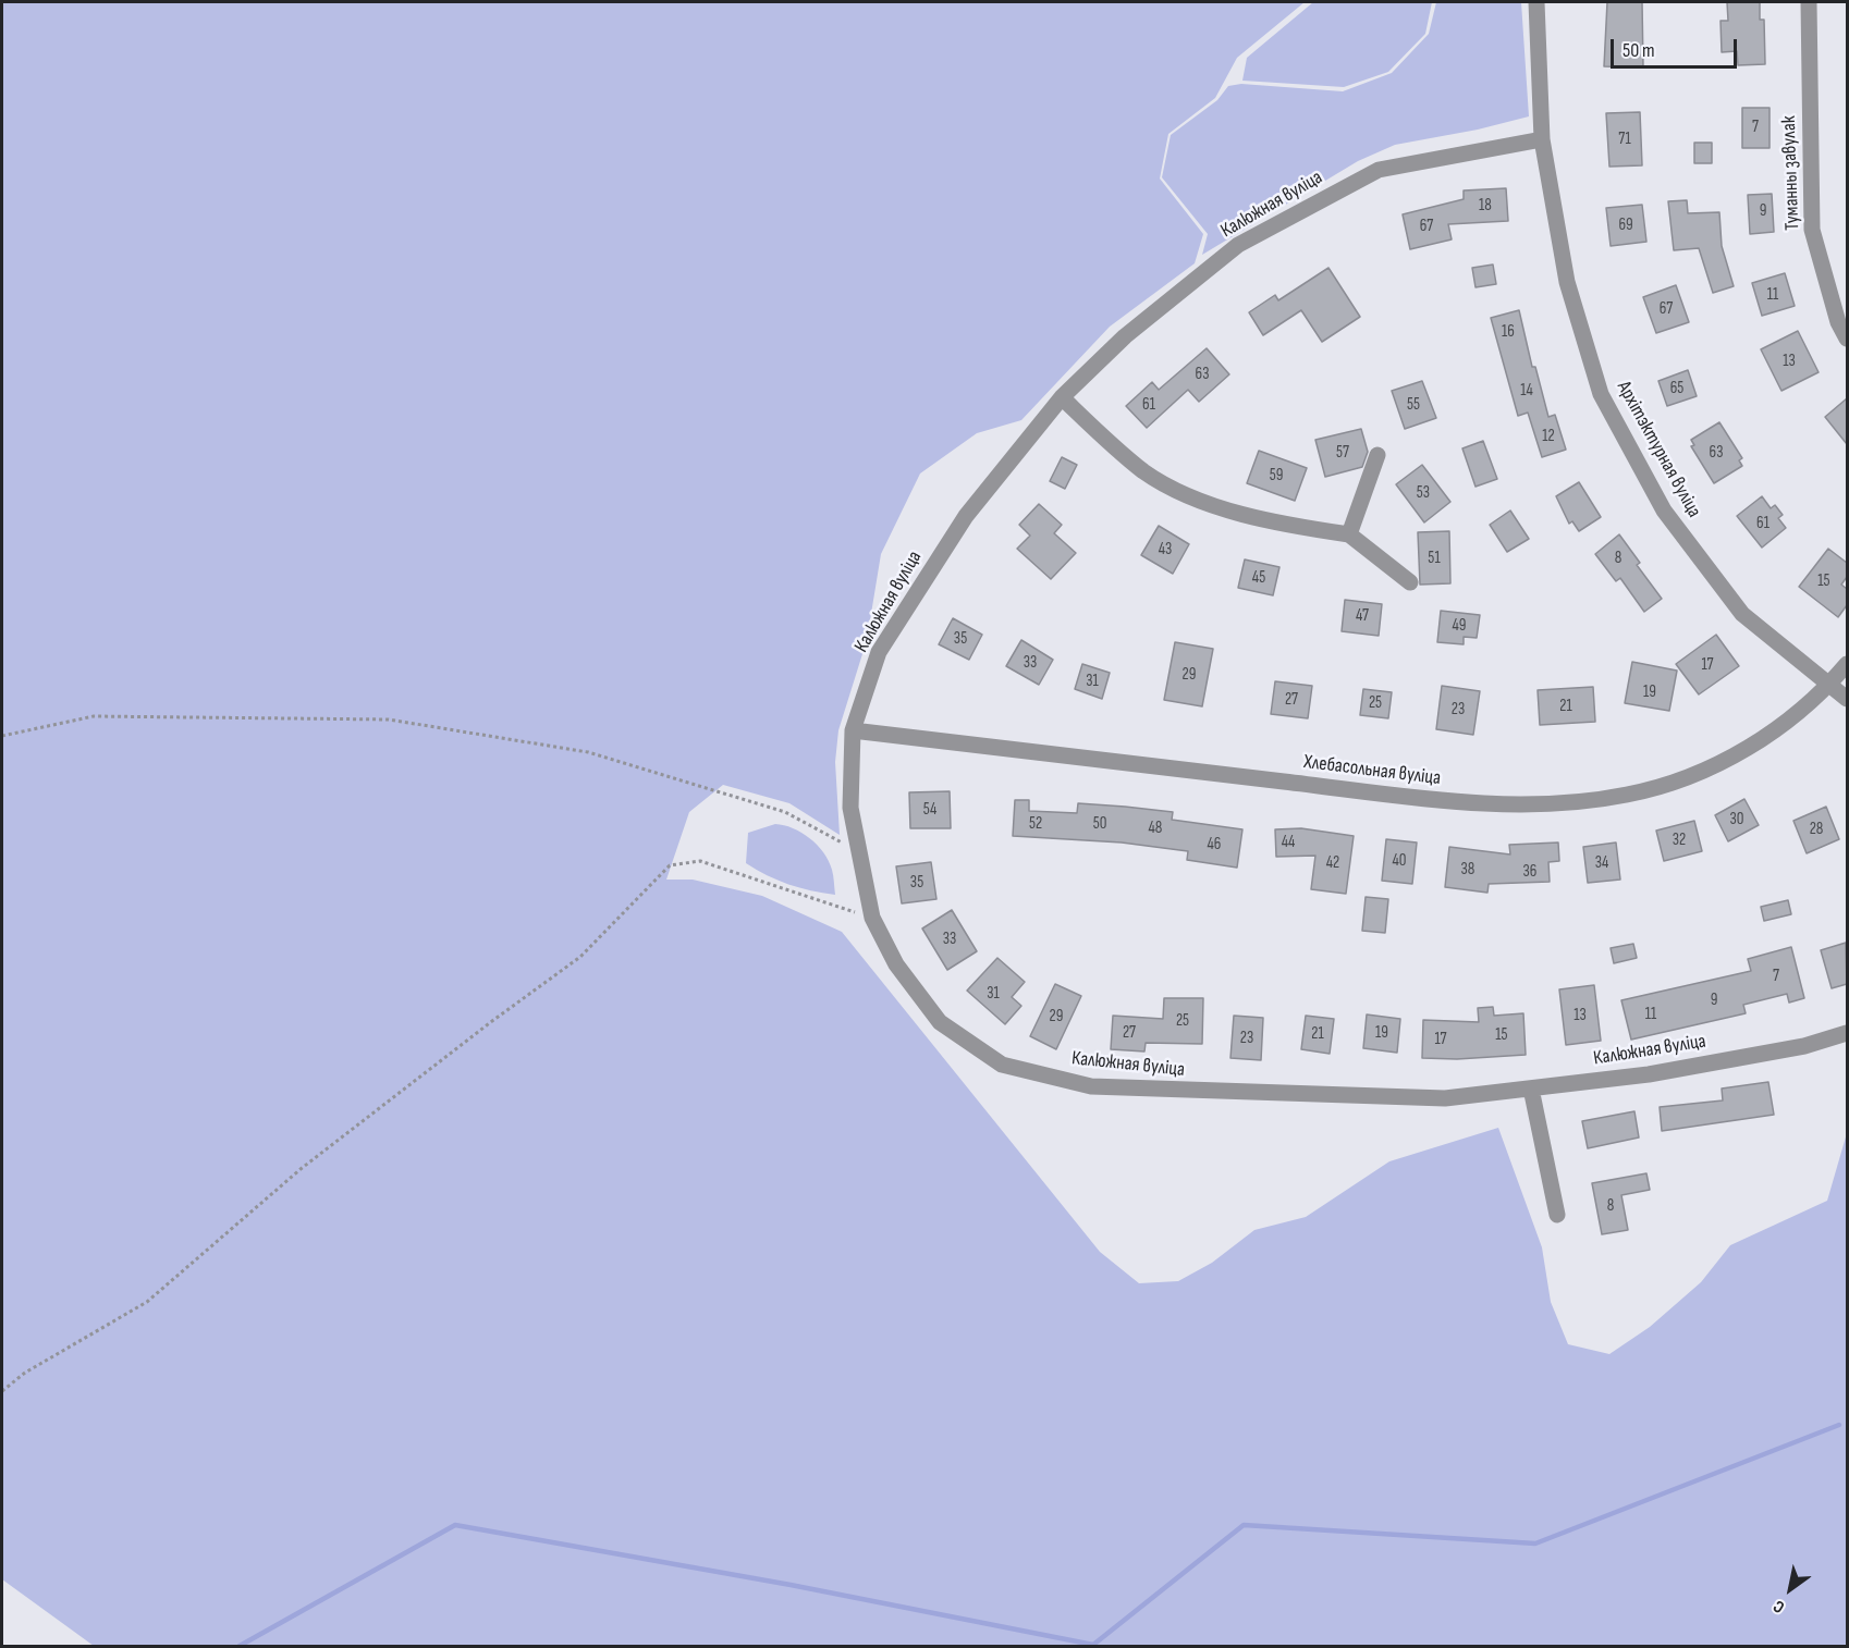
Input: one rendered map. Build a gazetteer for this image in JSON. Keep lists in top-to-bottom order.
{
  "streets": {
    "street": [
      "Туманны завулак",
      "Калюжная вуліца",
      "Архітэктурная вуліца",
      "Хлебасольная вуліца"
    ]
  },
  "crossings": [
    ["Калюжная вуліца", "Архітэктурная вуліца"],
    ["Калюжная вуліца", "Хлебасольная вуліца"],
    ["Архітэктурная вуліца", "Хлебасольная вуліца"]
  ],
  "house_numbers": [
    "7",
    "71",
    "18",
    "9",
    "69",
    "67",
    "11",
    "67",
    "16",
    "13",
    "63",
    "65",
    "14",
    "61",
    "55",
    "12",
    "57",
    "63",
    "59",
    "53",
    "61",
    "43",
    "51",
    "8",
    "45",
    "15",
    "47",
    "49",
    "35",
    "33",
    "17",
    "29",
    "31",
    "19",
    "27",
    "25",
    "21",
    "23",
    "54",
    "30",
    "52",
    "50",
    "48",
    "28",
    "32",
    "44",
    "46",
    "40",
    "42",
    "34",
    "38",
    "36",
    "35",
    "33",
    "7",
    "31",
    "9",
    "11",
    "13",
    "29",
    "25",
    "27",
    "19",
    "21",
    "15",
    "23",
    "17",
    "8"
  ],
  "scale_bar": "50 m",
  "north": "bottom left"
}
